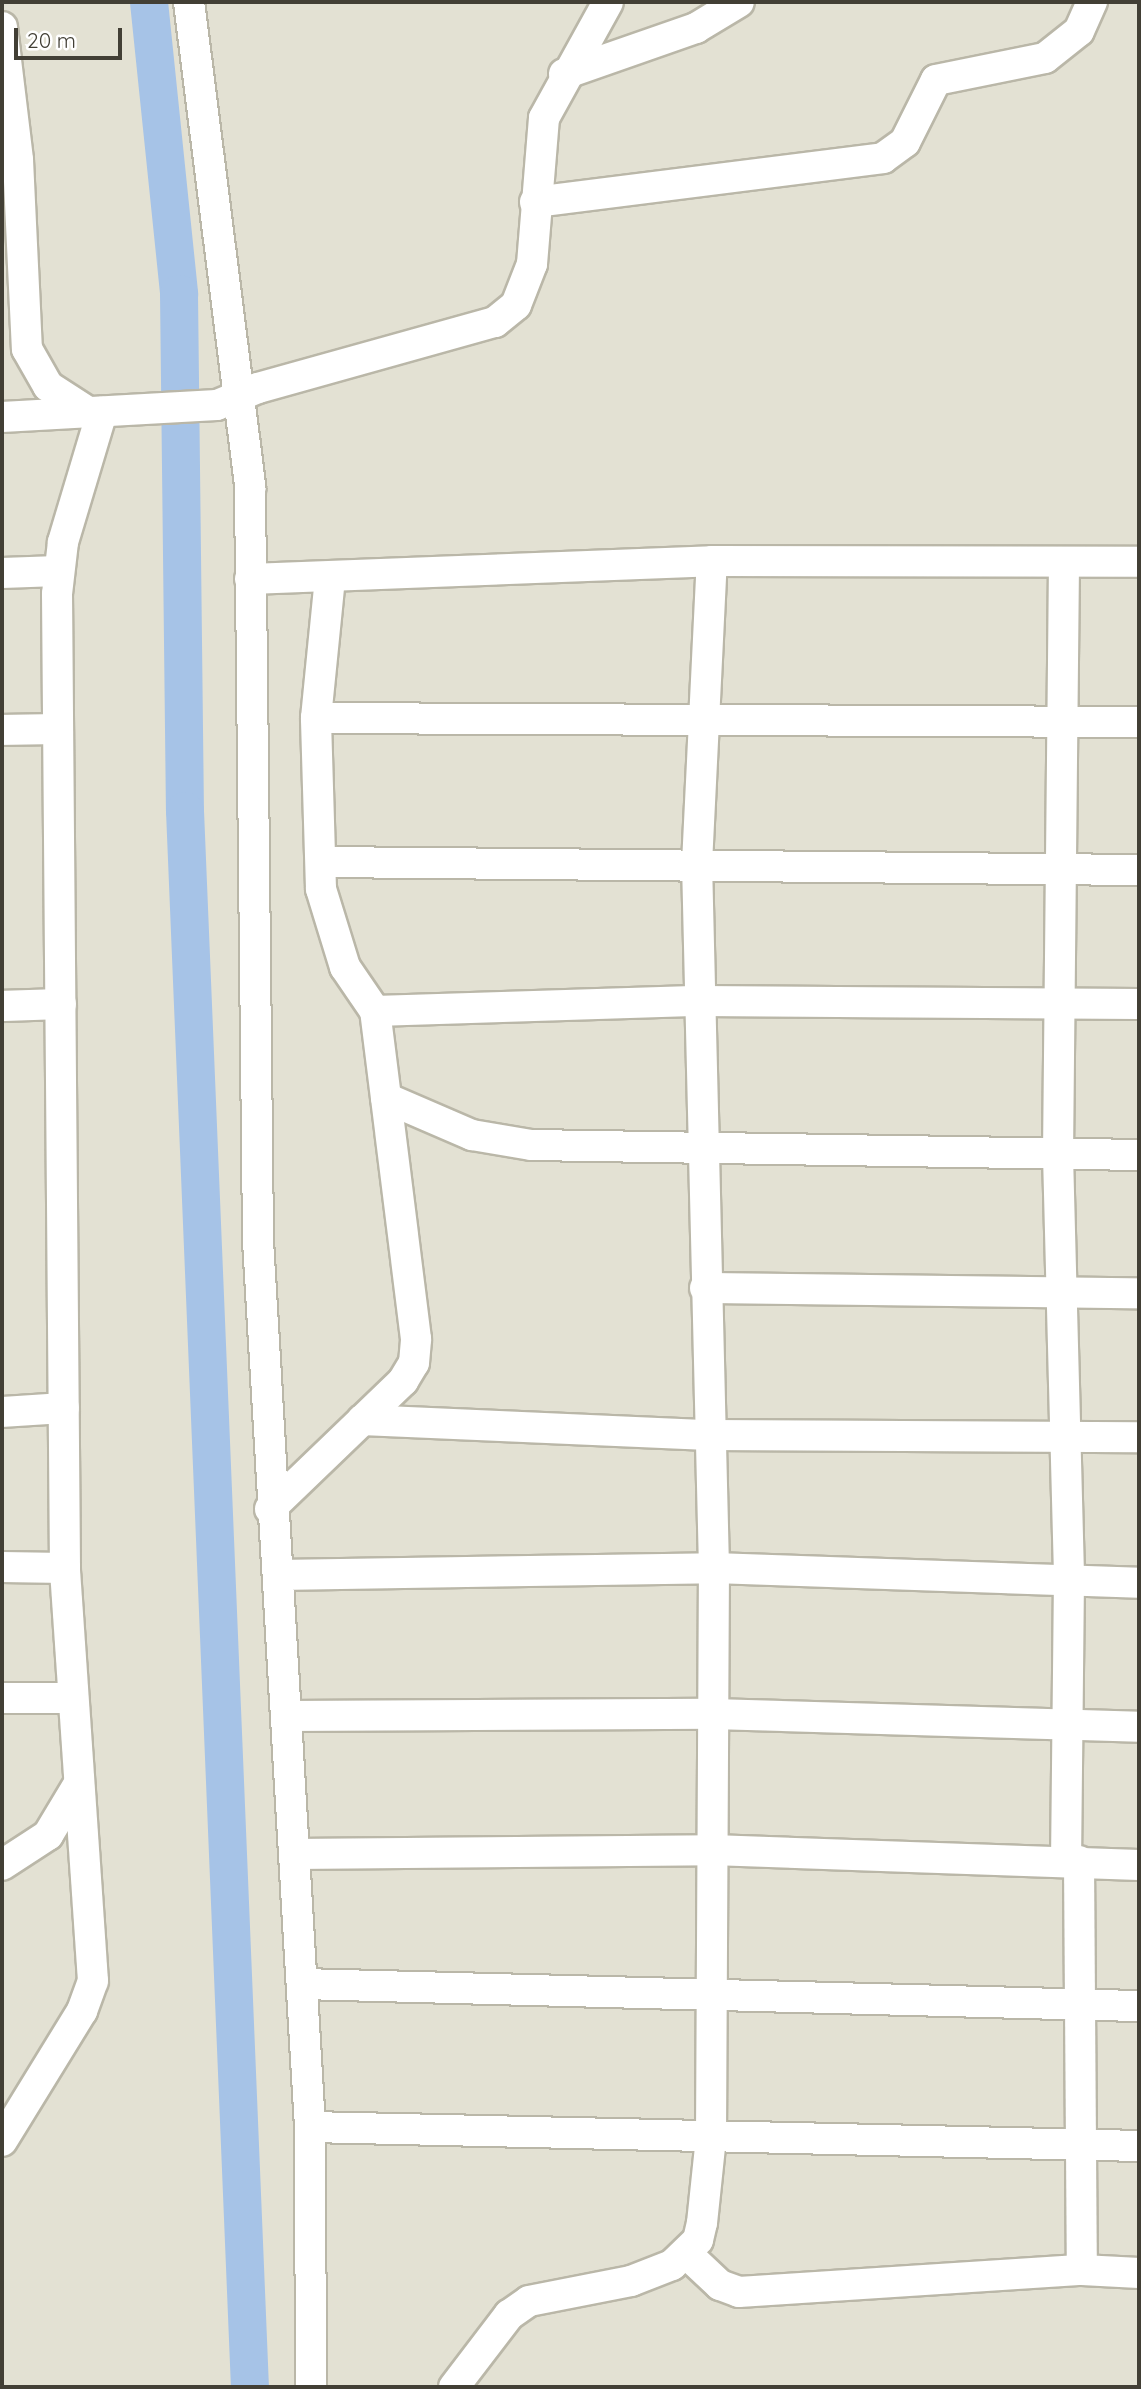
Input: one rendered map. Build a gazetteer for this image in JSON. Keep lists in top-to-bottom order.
{
  "scale_bar": "20 m"
}
